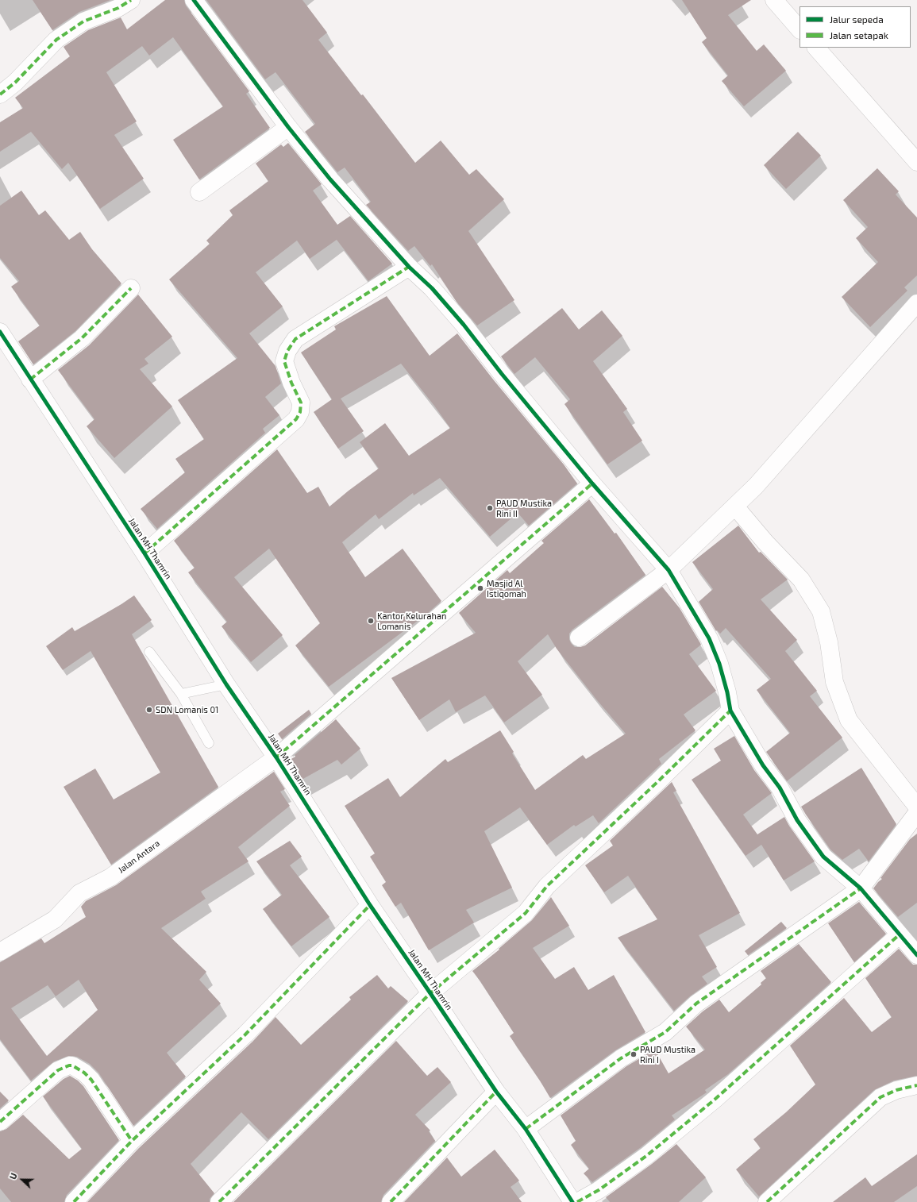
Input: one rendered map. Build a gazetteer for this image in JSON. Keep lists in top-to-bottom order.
{
  "streets": {
    "street": ["Jalan MH Thamrin", "Jalan Antara"]
  },
  "crossings": [
    ["Jalan MH Thamrin", "Jalan Antara"]
  ],
  "places": [
    "PAUD Mustika Rini II",
    "Masjid Al Istiqomah",
    "Kantor Kelurahan Lomanis",
    "SDN Lomanis 01",
    "PAUD Mustika Rini I"
  ],
  "legend": ["Jalur sepeda", "Jalan setapak"],
  "north": "left"
}
